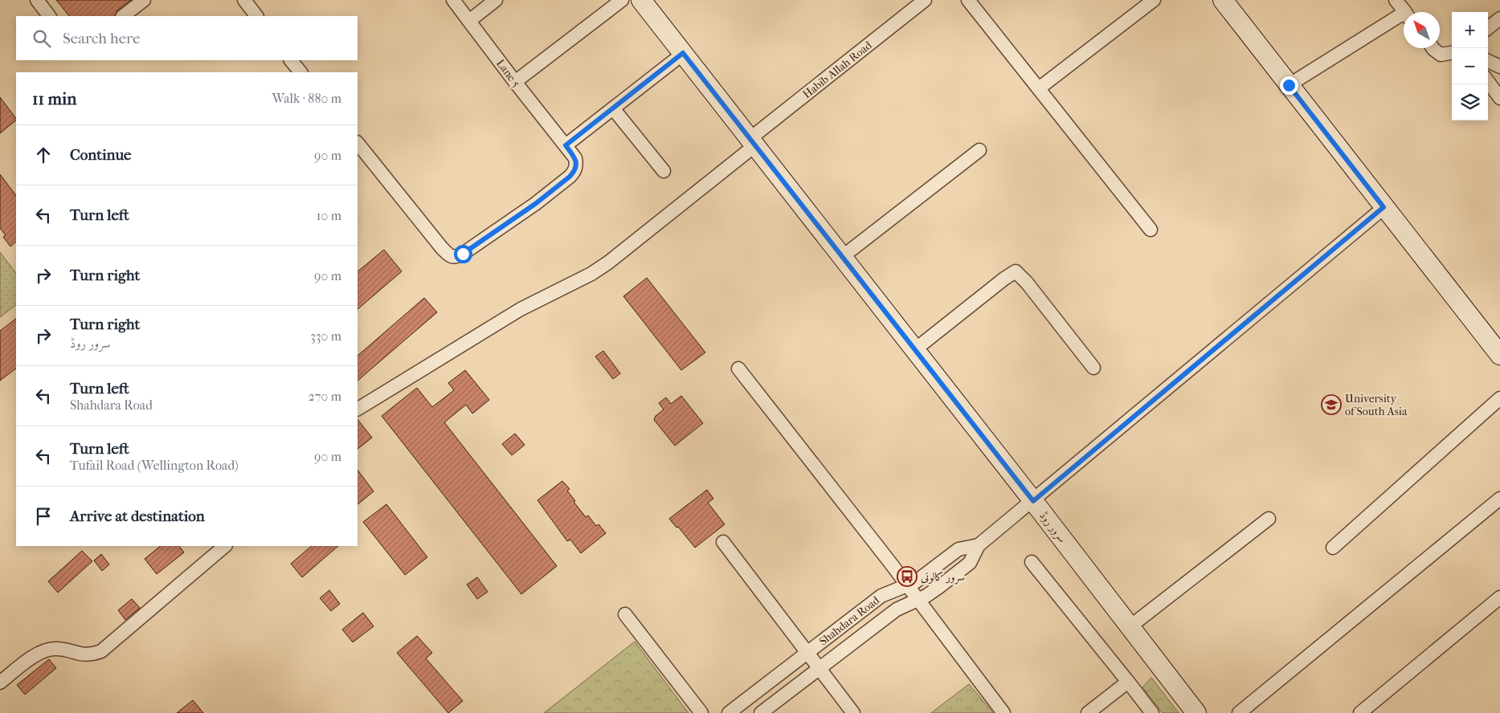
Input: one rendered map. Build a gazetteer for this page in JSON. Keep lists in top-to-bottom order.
{
  "streets": {
    "street": [
      "Habib Allah Road",
      "Lane 5",
      "سرور روڈ",
      "Shahdara Road"
    ]
  },
  "crossings": [
    ["Habib Allah Road", "سرور روڈ"],
    ["سرور روڈ", "Shahdara Road"]
  ],
  "places": {
    "school or university": ["University of South Asia"],
    "bus stop": ["سرور کالونی"]
  },
  "north": "top left",
  "page": {
    "map_buttons": ["+", "−"],
    "search": "Search here",
    "heading": ["11 min", "Walk · 880 m"],
    "list": [
      ["Continue", "90 m"],
      ["Turn left", "10 m"],
      ["Turn right", "90 m"],
      ["Turn right", "سرور روڈ", "330 m"],
      ["Turn left", "Shahdara Road", "270 m"],
      ["Turn left", "Tufail Road (Wellington Road)", "90 m"],
      "Arrive at destination"
    ]
  }
}
